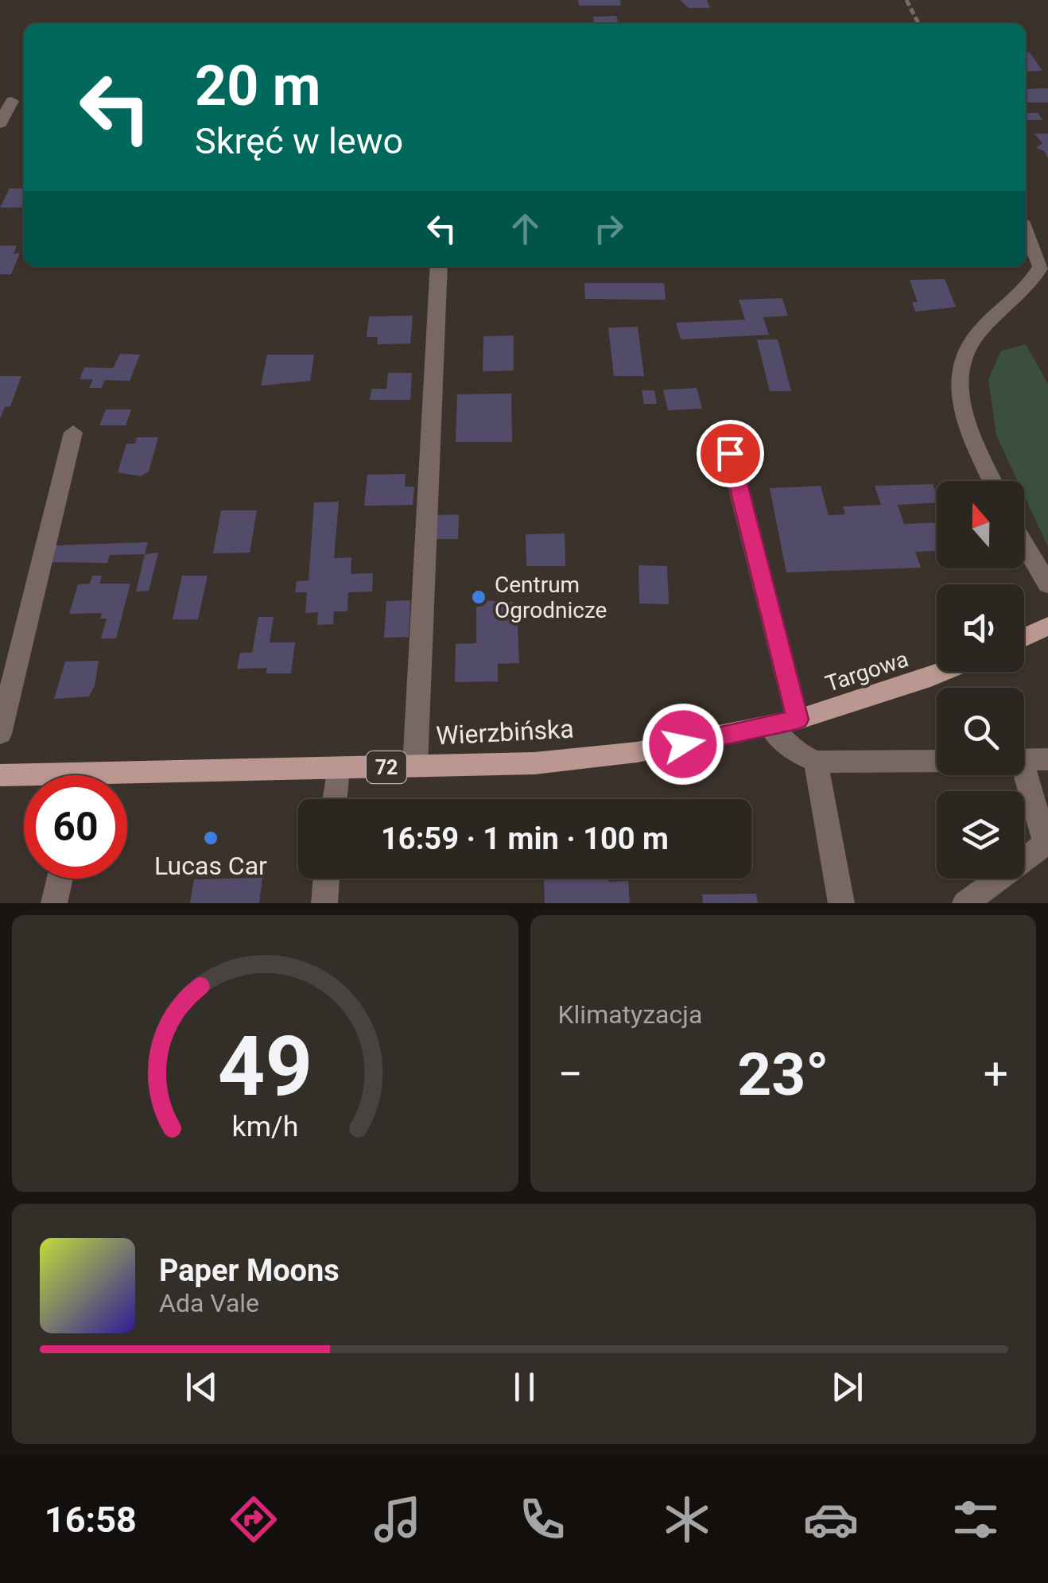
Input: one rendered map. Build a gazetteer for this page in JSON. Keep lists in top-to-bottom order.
{
  "streets": {
    "main road": ["Targowa", "Wierzbińska", "72"]
  },
  "crossings": [
    ["Targowa", "Wierzbińska"]
  ],
  "places": ["Centrum Ogrodnicze", "Lucas Car"],
  "north": "top",
  "page": {
    "turn": ["20 m", "Skręć w lewo"],
    "limit": "60",
    "trip": "16:59 · 1 min · 100 m",
    "tile": "Klimatyzacja",
    "heat": ["−", "23°", "+"],
    "song": ["Paper Moons", "Ada Vale"],
    "tabs": "16:58",
    "gauge": ["49", "km/h"]
  }
}
